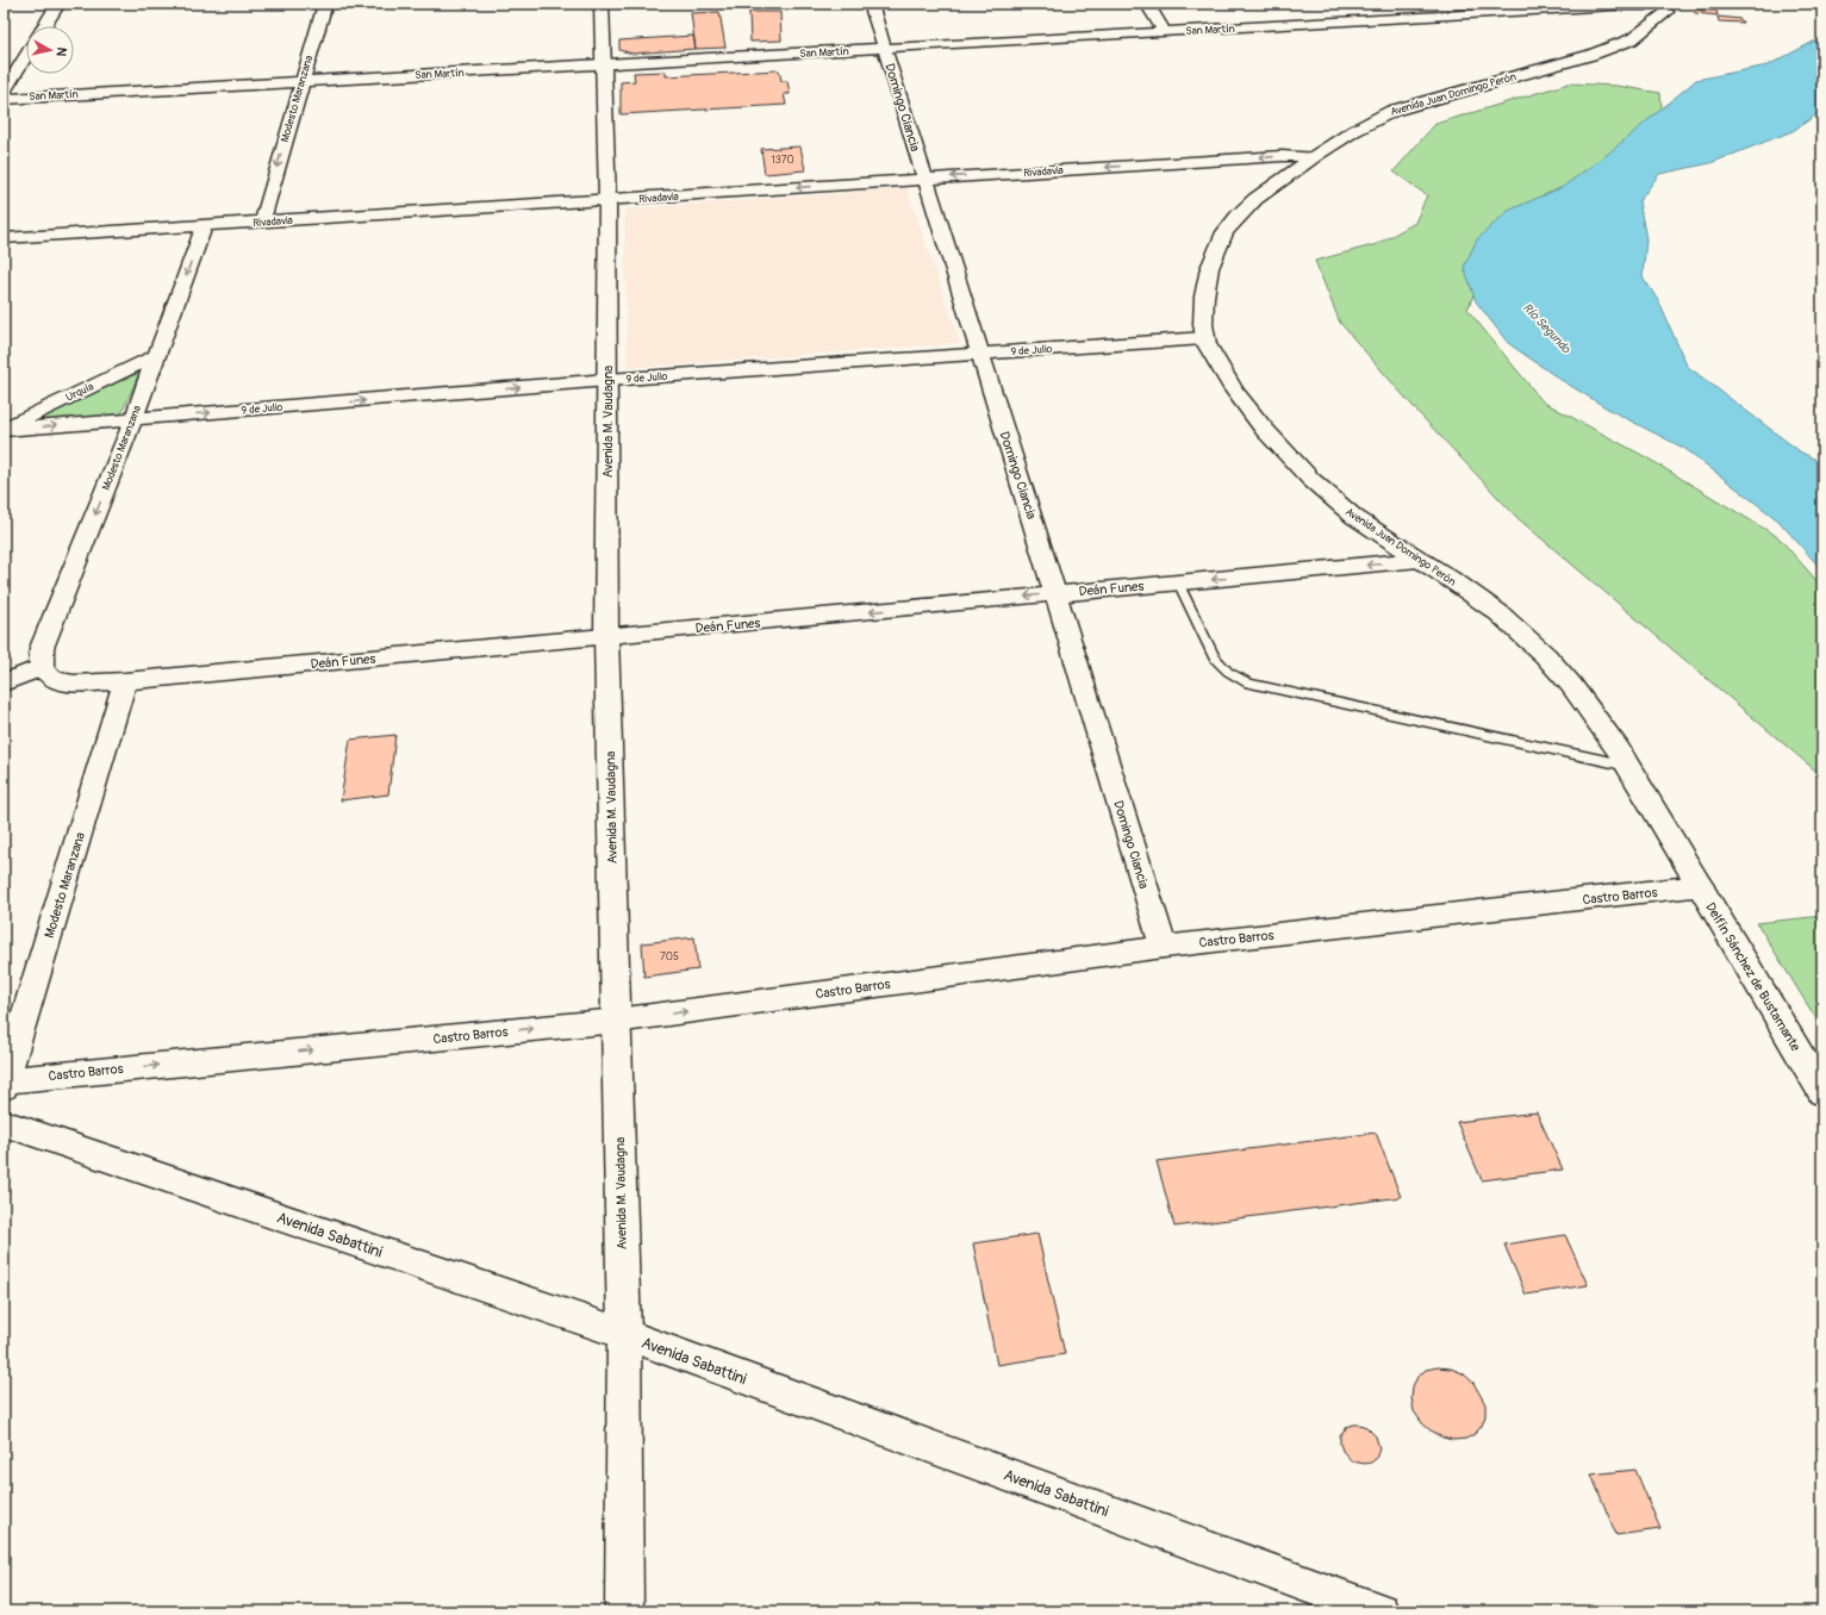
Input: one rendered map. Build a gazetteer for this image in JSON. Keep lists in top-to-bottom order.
{
  "streets": {
    "main road": ["Avenida Juan Domingo Perón", "Avenida M. Vaudagna"],
    "street": [
      "San Martín",
      "Modesto Maranzana",
      "Domingo Ciancia",
      "Rivadavia",
      "9 de Julio",
      "Urquía",
      "Deán Funes",
      "Castro Barros",
      "Delfín Sánchez de Bustamante",
      "Avenida Sabattini"
    ]
  },
  "crossings": [
    ["San Martín", "Avenida Juan Domingo Perón"],
    ["San Martín", "Modesto Maranzana"],
    ["San Martín", "Domingo Ciancia"],
    ["San Martín", "Avenida M. Vaudagna"],
    ["Avenida Juan Domingo Perón", "Rivadavia"],
    ["Avenida Juan Domingo Perón", "9 de Julio"],
    ["Avenida Juan Domingo Perón", "Deán Funes"],
    ["Avenida Juan Domingo Perón", "Castro Barros"],
    ["Avenida Juan Domingo Perón", "Delfín Sánchez de Bustamante"],
    ["Modesto Maranzana", "Rivadavia"],
    ["Modesto Maranzana", "9 de Julio"],
    ["Modesto Maranzana", "Urquía"],
    ["Modesto Maranzana", "Deán Funes"],
    ["Modesto Maranzana", "Castro Barros"],
    ["Domingo Ciancia", "Rivadavia"],
    ["Domingo Ciancia", "9 de Julio"],
    ["Domingo Ciancia", "Deán Funes"],
    ["Domingo Ciancia", "Castro Barros"],
    ["Rivadavia", "Avenida M. Vaudagna"],
    ["9 de Julio", "Urquía"],
    ["9 de Julio", "Avenida M. Vaudagna"],
    ["Avenida M. Vaudagna", "Deán Funes"],
    ["Avenida M. Vaudagna", "Castro Barros"],
    ["Avenida M. Vaudagna", "Avenida Sabattini"],
    ["Castro Barros", "Delfín Sánchez de Bustamante"]
  ],
  "one_way": [
    "Modesto Maranzana",
    "Rivadavia",
    "9 de Julio",
    "Deán Funes",
    "Castro Barros"
  ],
  "water": ["Río Segundo"],
  "house_numbers": ["1370", "705"],
  "north": "right"
}
